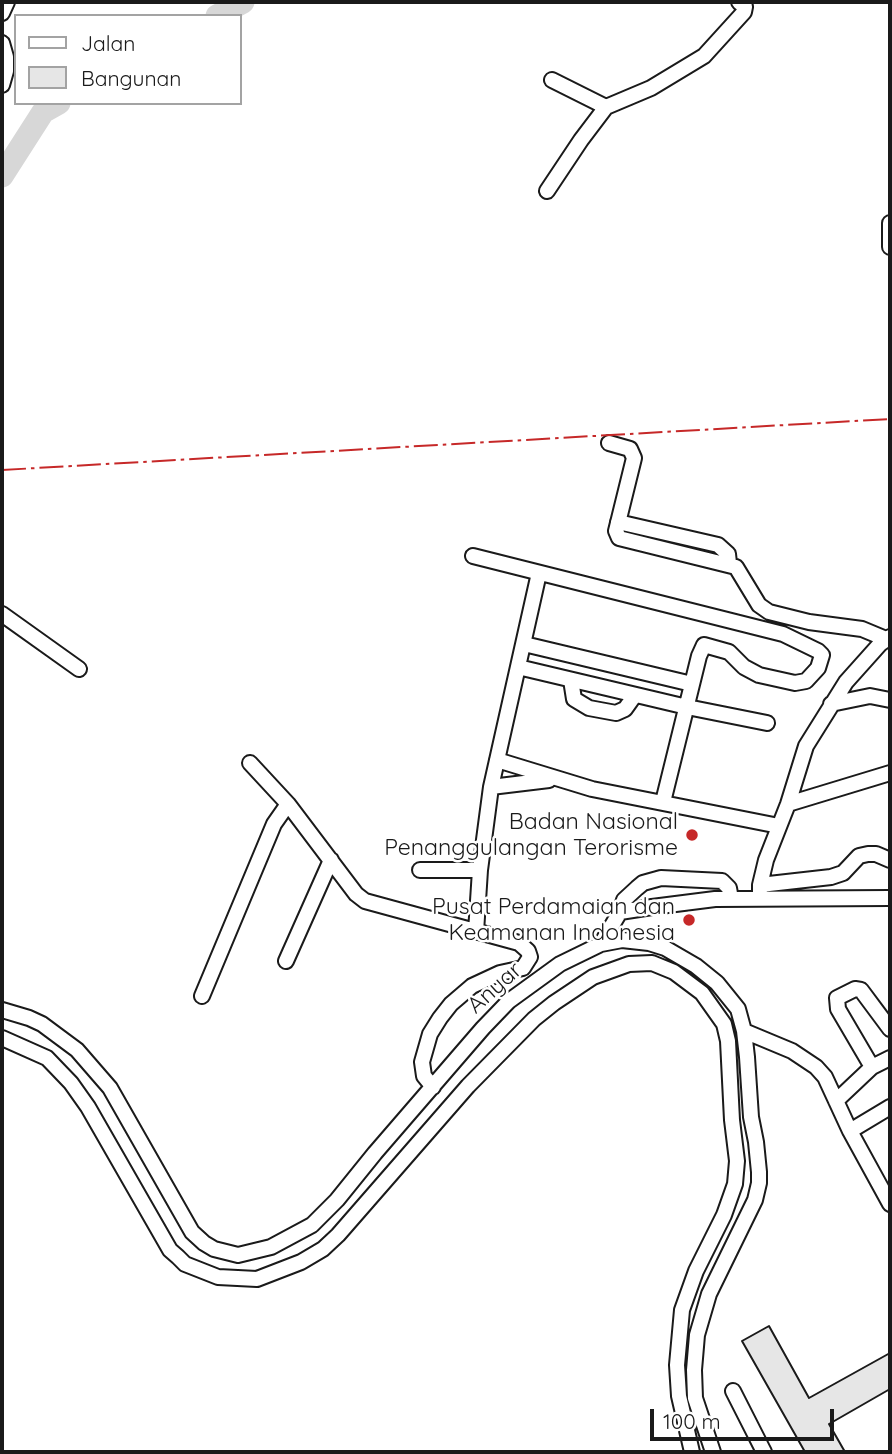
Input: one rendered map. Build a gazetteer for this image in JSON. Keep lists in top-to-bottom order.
{
  "streets": {
    "street": ["Anyar"]
  },
  "places": ["Badan Nasional Penanggulangan Terorisme", "Pusat Perdamaian dan Keamanan Indonesia"],
  "legend": ["Jalan", "Bangunan"],
  "scale_bar": "100 m"
}
